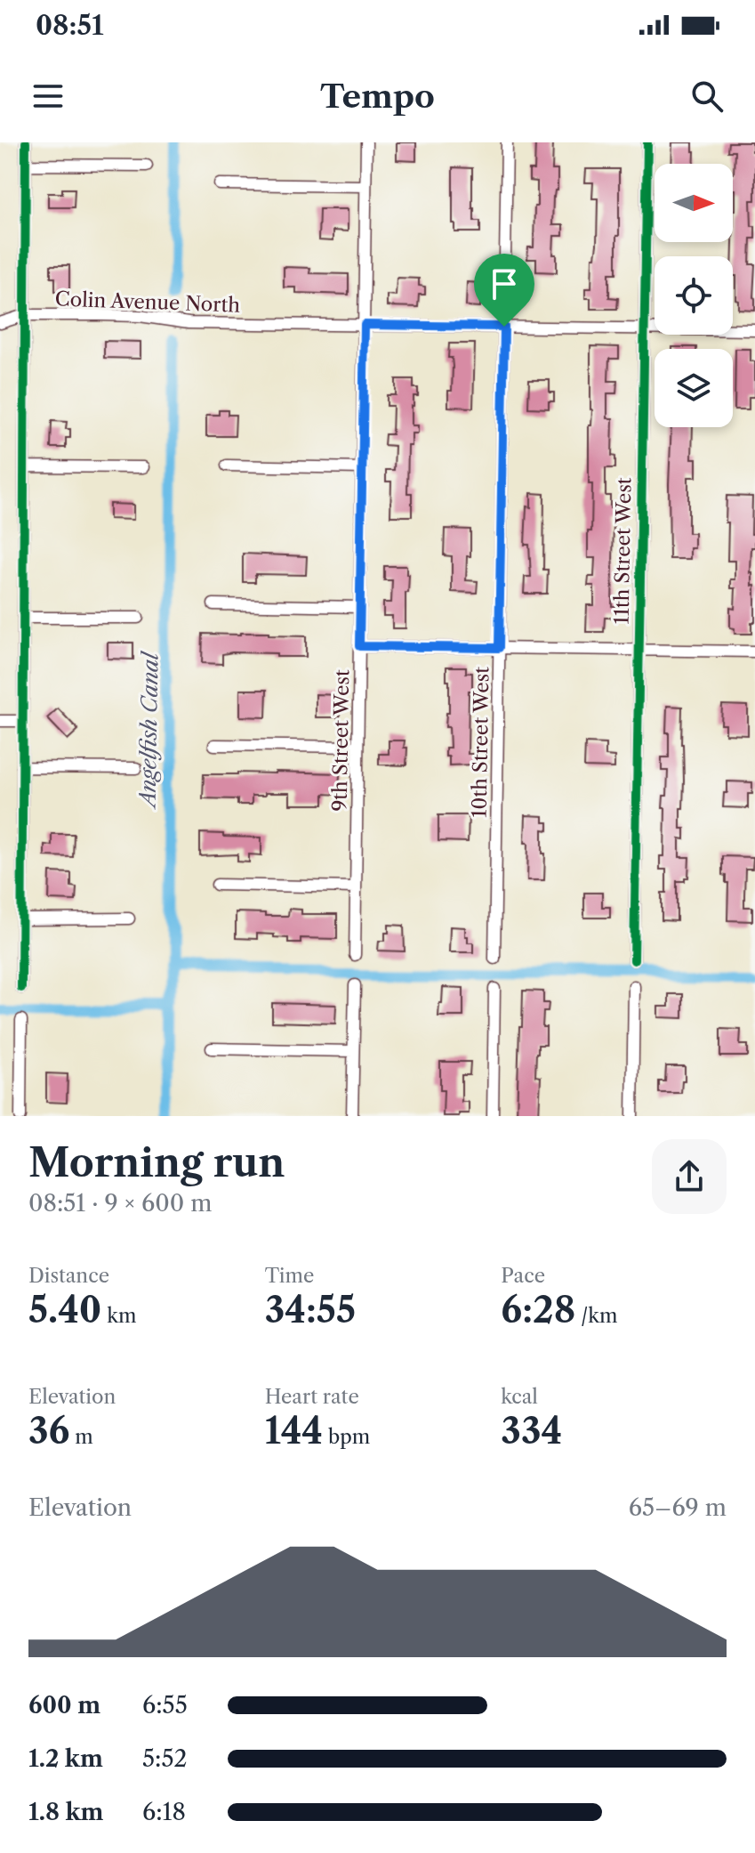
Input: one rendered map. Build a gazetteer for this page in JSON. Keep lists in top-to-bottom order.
{
  "streets": {
    "street": [
      "Colin Avenue North",
      "11th Street West",
      "9th Street West",
      "10th Street West"
    ]
  },
  "crossings": [
    ["Colin Avenue North", "11th Street West"],
    ["Colin Avenue North", "9th Street West"],
    ["Colin Avenue North", "10th Street West"]
  ],
  "water": ["Angelfish Canal"],
  "north": "right",
  "page": {
    "status": "08:51",
    "header": "Tempo",
    "heading": ["Morning run", "08:51 · 9 × 600 m"],
    "stats": [
      ["Distance", "5.40 km"],
      ["Time", "34:55"],
      ["Pace", "6:28 /km"],
      ["Elevation", "36 m"],
      ["Heart rate", "144 bpm"],
      ["kcal", "334"]
    ],
    "chart": ["Elevation", "65–69 m"],
    "list": [
      {
        "name": "600 m",
        "note": "6:55"
      },
      {
        "name": "1.2 km",
        "note": "5:52"
      },
      {
        "name": "1.8 km",
        "note": "6:18"
      }
    ]
  }
}
